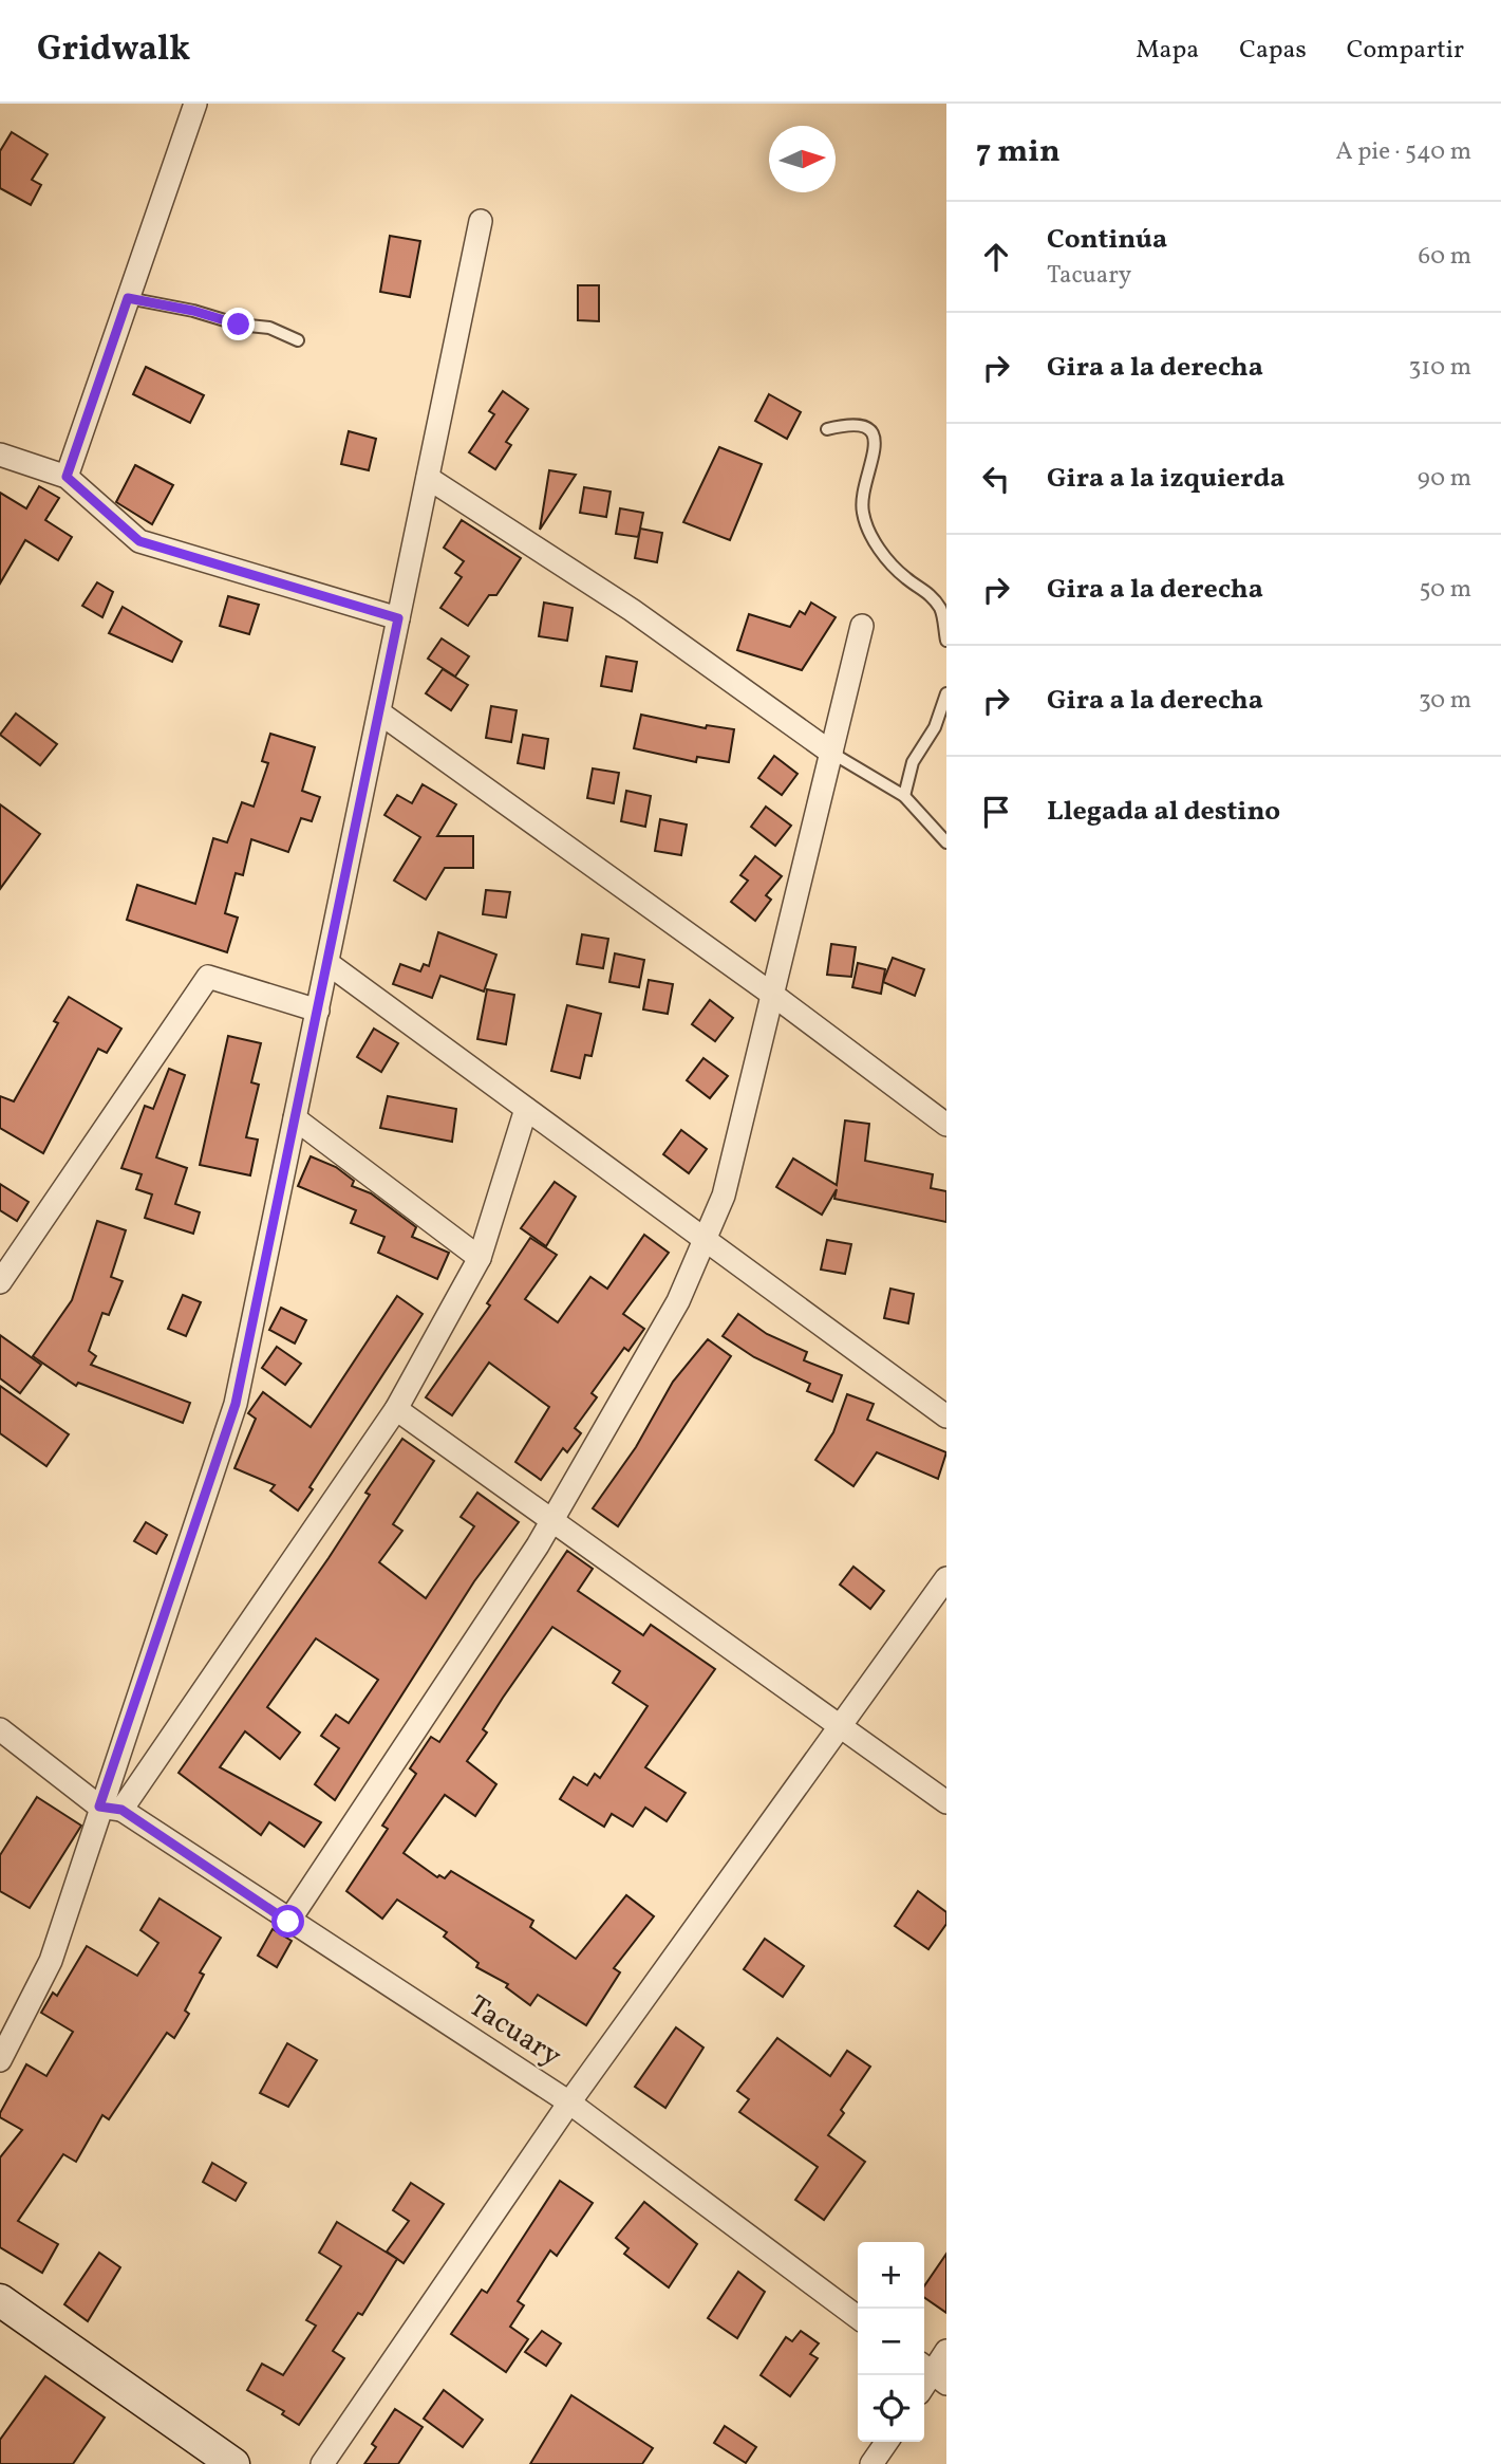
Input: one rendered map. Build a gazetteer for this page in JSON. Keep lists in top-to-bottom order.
{
  "streets": {
    "street": ["Tacuary"]
  },
  "north": "right",
  "page": {
    "header": "Gridwalk",
    "nav": ["Mapa", "Capas", "Compartir"],
    "heading": ["7 min", "A pie · 540 m"],
    "list": [
      ["Continúa", "Tacuary", "60 m"],
      ["Gira a la derecha", "310 m"],
      ["Gira a la izquierda", "90 m"],
      ["Gira a la derecha", "50 m"],
      ["Gira a la derecha", "30 m"],
      "Llegada al destino"
    ],
    "map_buttons": ["+", "−"]
  }
}
